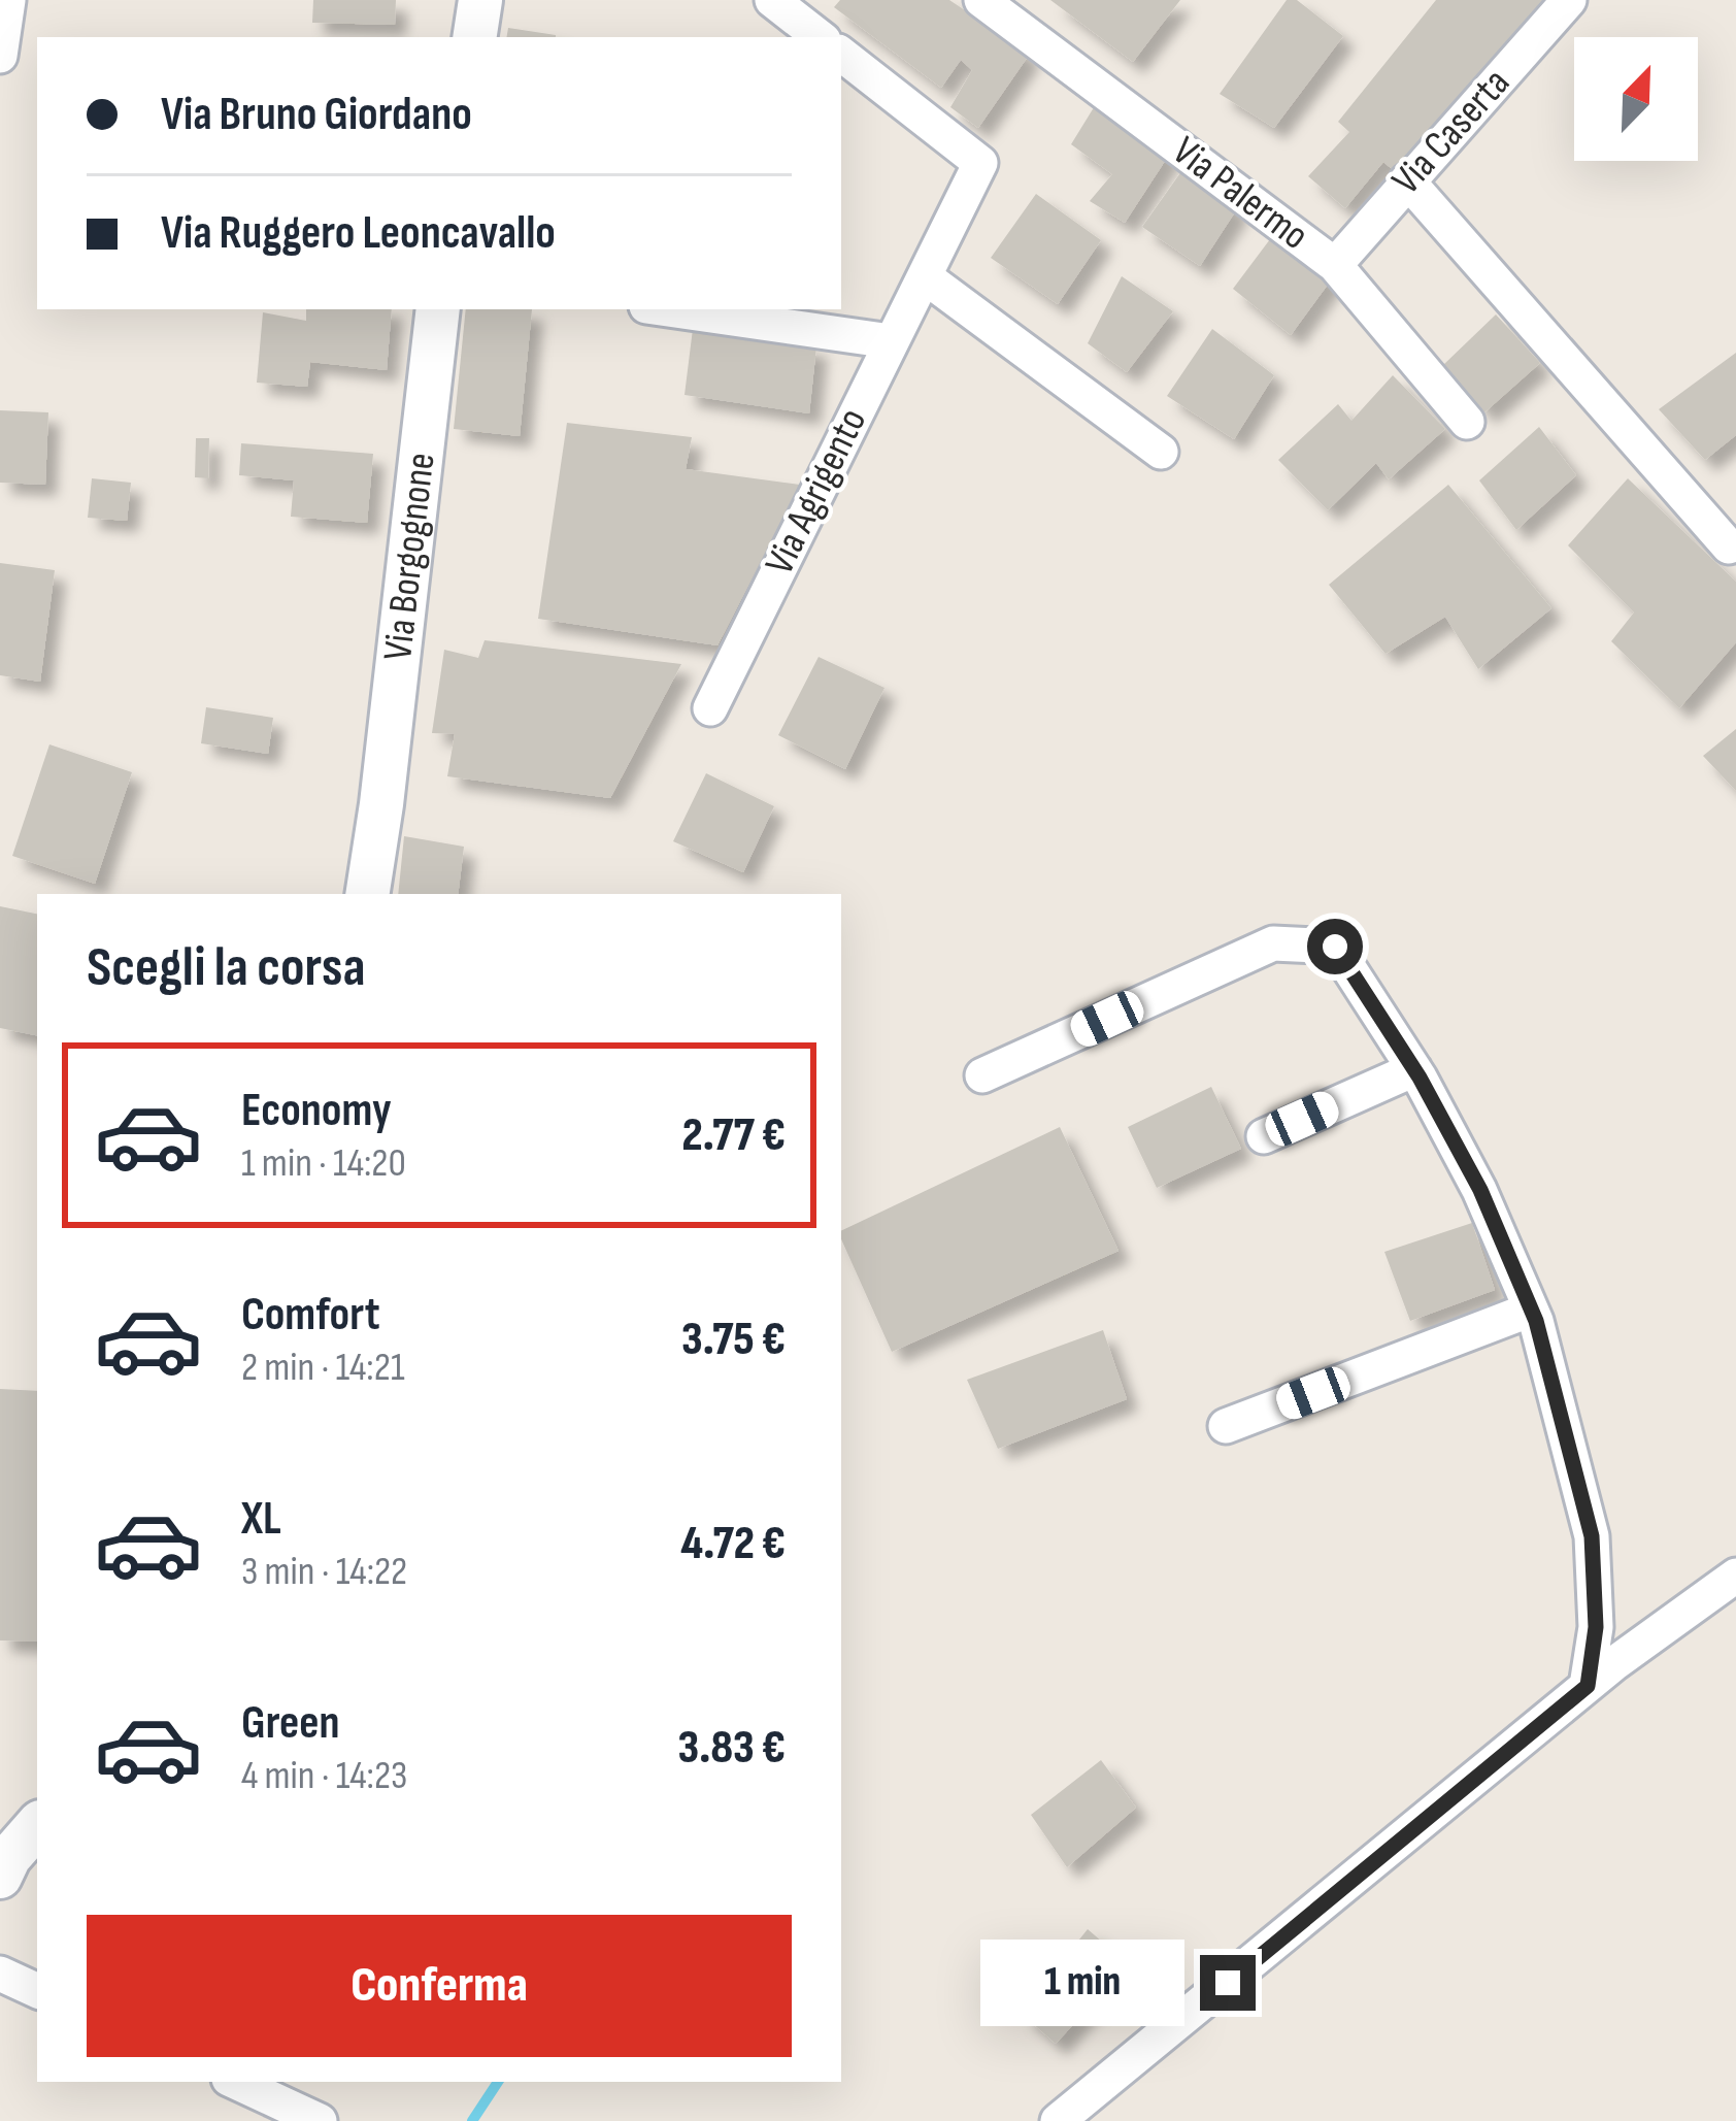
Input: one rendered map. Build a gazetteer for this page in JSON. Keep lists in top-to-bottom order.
{
  "streets": {
    "street": [
      "Via Caserta",
      "Via Palermo",
      "Via Agrigento",
      "Via Borgognone"
    ]
  },
  "crossings": [
    ["Via Caserta", "Via Palermo"]
  ],
  "north": "top right",
  "page": {
    "banner": ["Via Bruno Giordano", "Via Ruggero Leoncavallo"],
    "heading": "Scegli la corsa",
    "list": [
      {
        "name": "Economy",
        "note": "1 min · 14:20",
        "value": "2.77 €"
      },
      {
        "name": "Comfort",
        "note": "2 min · 14:21",
        "value": "3.75 €"
      },
      {
        "name": "XL",
        "note": "3 min · 14:22",
        "value": "4.72 €"
      },
      {
        "name": "Green",
        "note": "4 min · 14:23",
        "value": "3.83 €"
      }
    ],
    "buttons": "Conferma",
    "bubble": "1 min"
  }
}
